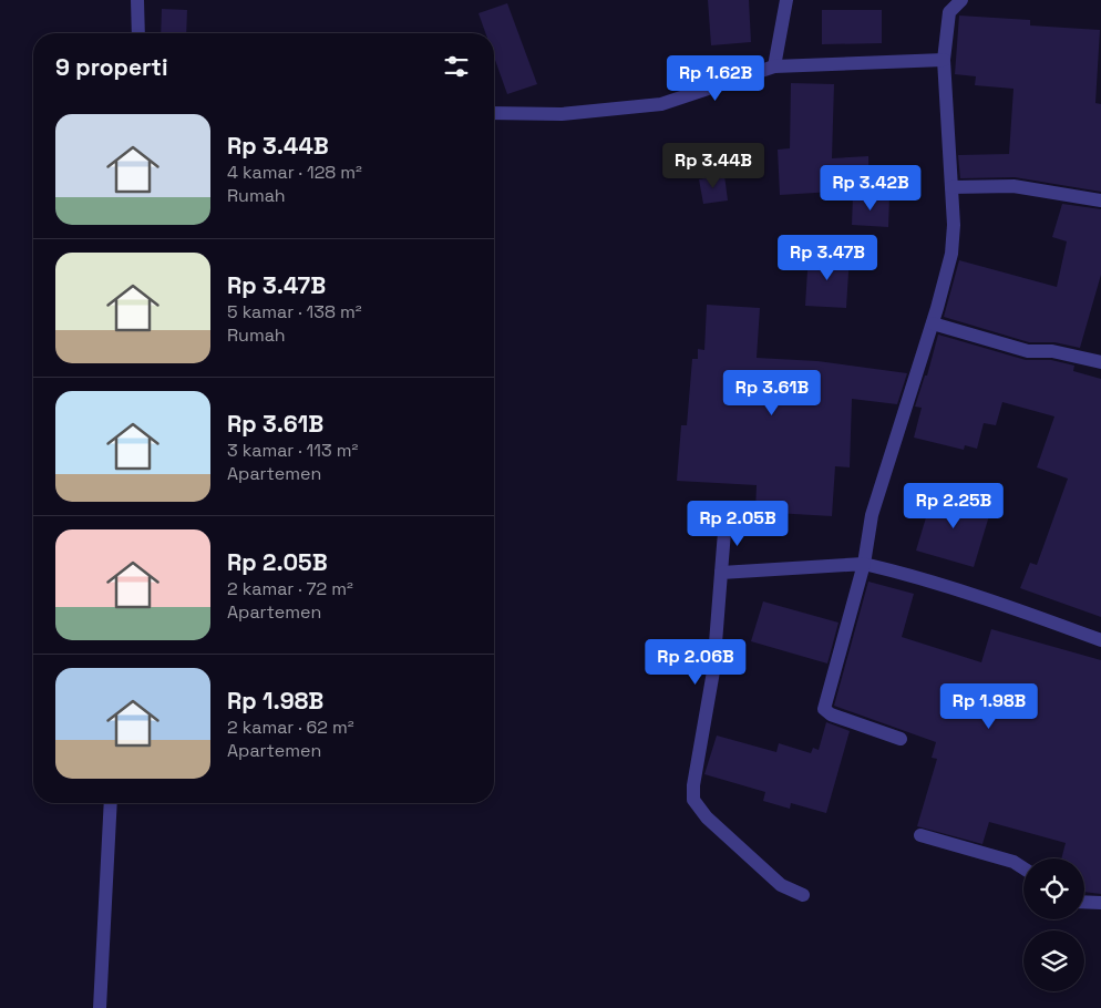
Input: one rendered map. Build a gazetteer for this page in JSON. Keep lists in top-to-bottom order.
{
  "page": {
    "heading": "9 properti",
    "price": [
      "Rp 1.62B",
      "Rp 3.44B",
      "Rp 3.42B",
      "Rp 3.47B",
      "Rp 3.61B",
      "Rp 2.25B",
      "Rp 2.05B",
      "Rp 2.06B",
      "Rp 1.98B"
    ],
    "list": [
      {
        "name": "Rp 3.44B",
        "note": "4 kamar · 128 m² · Rumah"
      },
      {
        "name": "Rp 3.47B",
        "note": "5 kamar · 138 m² · Rumah"
      },
      {
        "name": "Rp 3.61B",
        "note": "3 kamar · 113 m² · Apartemen"
      },
      {
        "name": "Rp 2.05B",
        "note": "2 kamar · 72 m² · Apartemen"
      },
      {
        "name": "Rp 1.98B",
        "note": "2 kamar · 62 m² · Apartemen"
      }
    ]
  }
}
